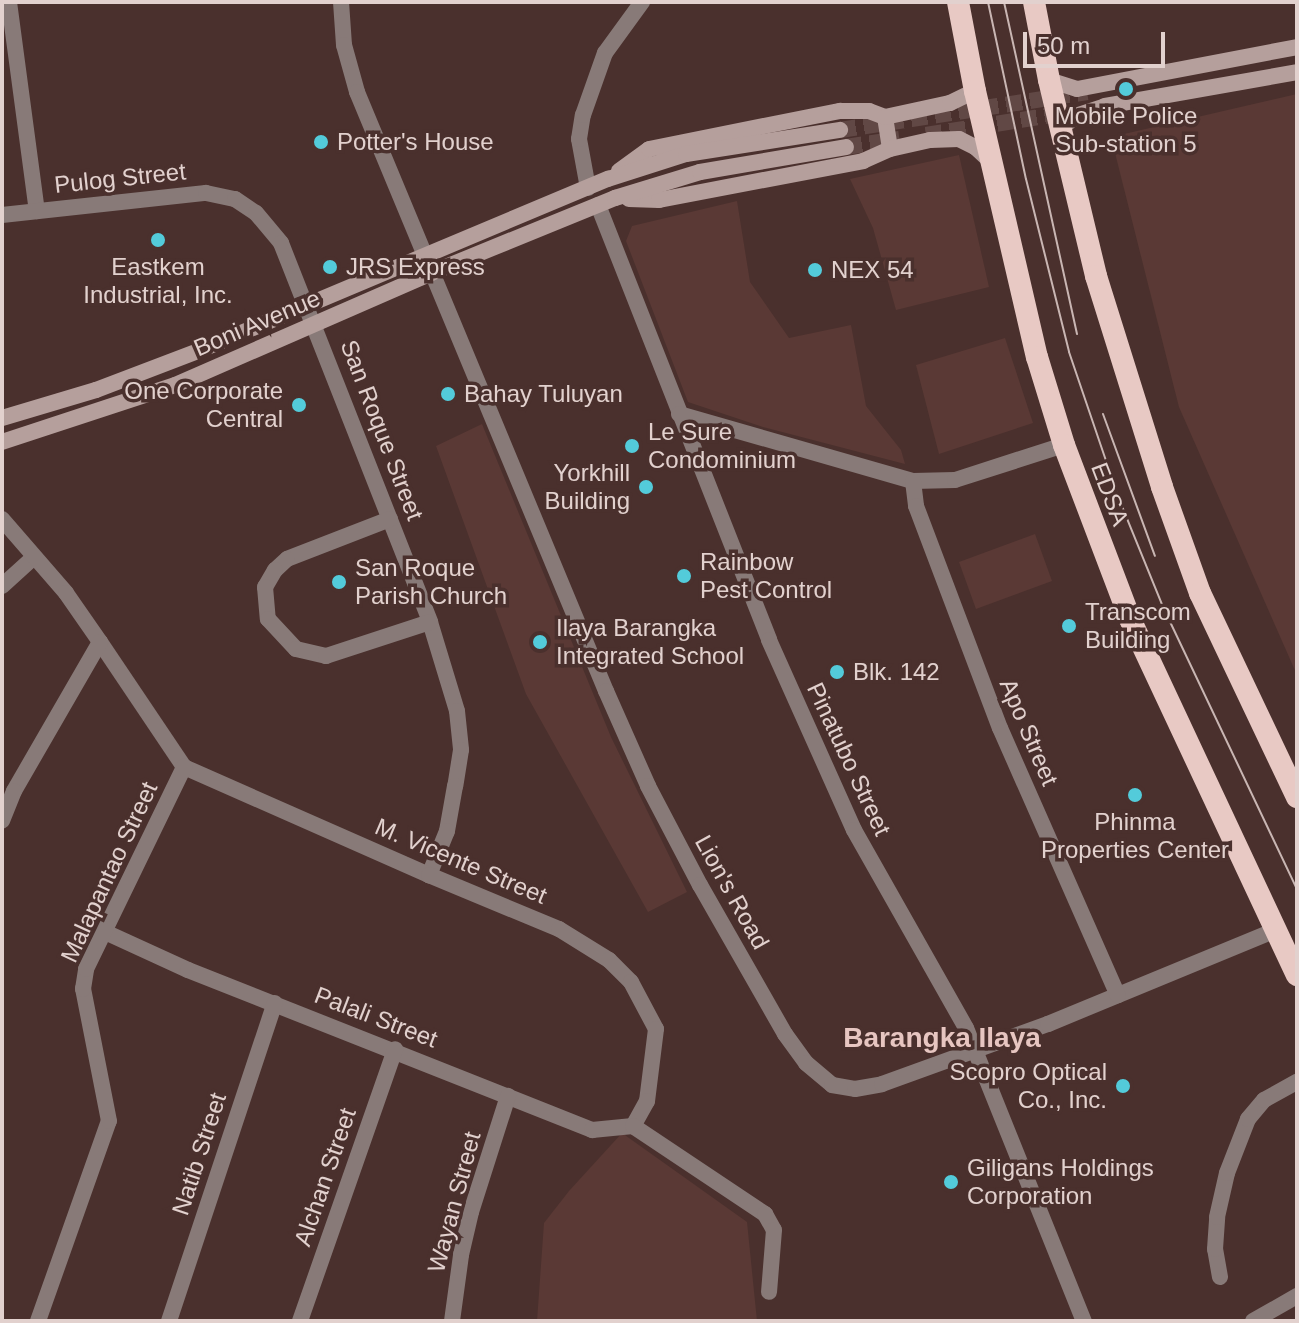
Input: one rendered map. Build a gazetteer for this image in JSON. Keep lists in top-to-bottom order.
{
  "streets": {
    "highway": ["EDSA"],
    "main road": ["Boni Avenue"],
    "street": [
      "Pulog Street",
      "San Roque Street",
      "Apo Street",
      "Pinatubo Street",
      "M. Vicente Street",
      "Malapantao Street",
      "Lion's Road",
      "Palali Street",
      "Natib Street",
      "Alchan Street",
      "Wayan Street"
    ]
  },
  "crossings": [
    ["Pulog Street", "Boni Avenue"],
    ["Pulog Street", "San Roque Street"],
    ["Boni Avenue", "San Roque Street"],
    ["Boni Avenue", "EDSA"],
    ["Boni Avenue", "Pinatubo Street"],
    ["Boni Avenue", "Lion's Road"],
    ["San Roque Street", "M. Vicente Street"],
    ["EDSA", "Lion's Road"],
    ["Apo Street", "Lion's Road"],
    ["Pinatubo Street", "Lion's Road"],
    ["M. Vicente Street", "Malapantao Street"],
    ["M. Vicente Street", "Palali Street"],
    ["Malapantao Street", "Palali Street"],
    ["Palali Street", "Natib Street"],
    ["Palali Street", "Alchan Street"],
    ["Palali Street", "Wayan Street"]
  ],
  "districts": ["Barangka Ilaya"],
  "places": [
    "Mobile Police Sub-station 5",
    "Potter's House",
    "Eastkem Industrial, Inc.",
    "JRS Express",
    "NEX 54",
    "Bahay Tuluyan",
    "One Corporate Central",
    "Le Sure Condominium",
    "Yorkhill Building",
    "Rainbow Pest Control",
    "San Roque Parish Church",
    "Transcom Building",
    "Ilaya Barangka Integrated School",
    "Blk. 142",
    "Phinma Properties Center",
    "Scopro Optical Co., Inc.",
    "Giligans Holdings Corporation"
  ],
  "scale_bar": "50 m"
}
